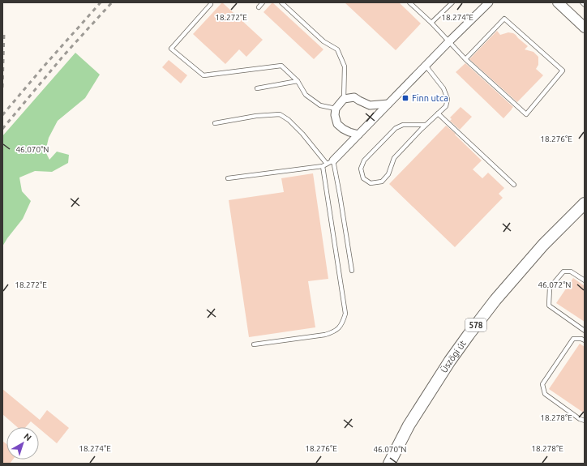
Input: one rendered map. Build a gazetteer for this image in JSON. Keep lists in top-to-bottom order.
{
  "streets": {
    "main road": ["578", "Üszögi út"]
  },
  "places": {
    "transit": ["Finn utca"]
  },
  "north": "top right",
  "coordinates": [
    "18.272°E",
    "18.274°E",
    "18.276°E",
    "46.070°N",
    "46.072°N",
    "18.278°E"
  ]
}
